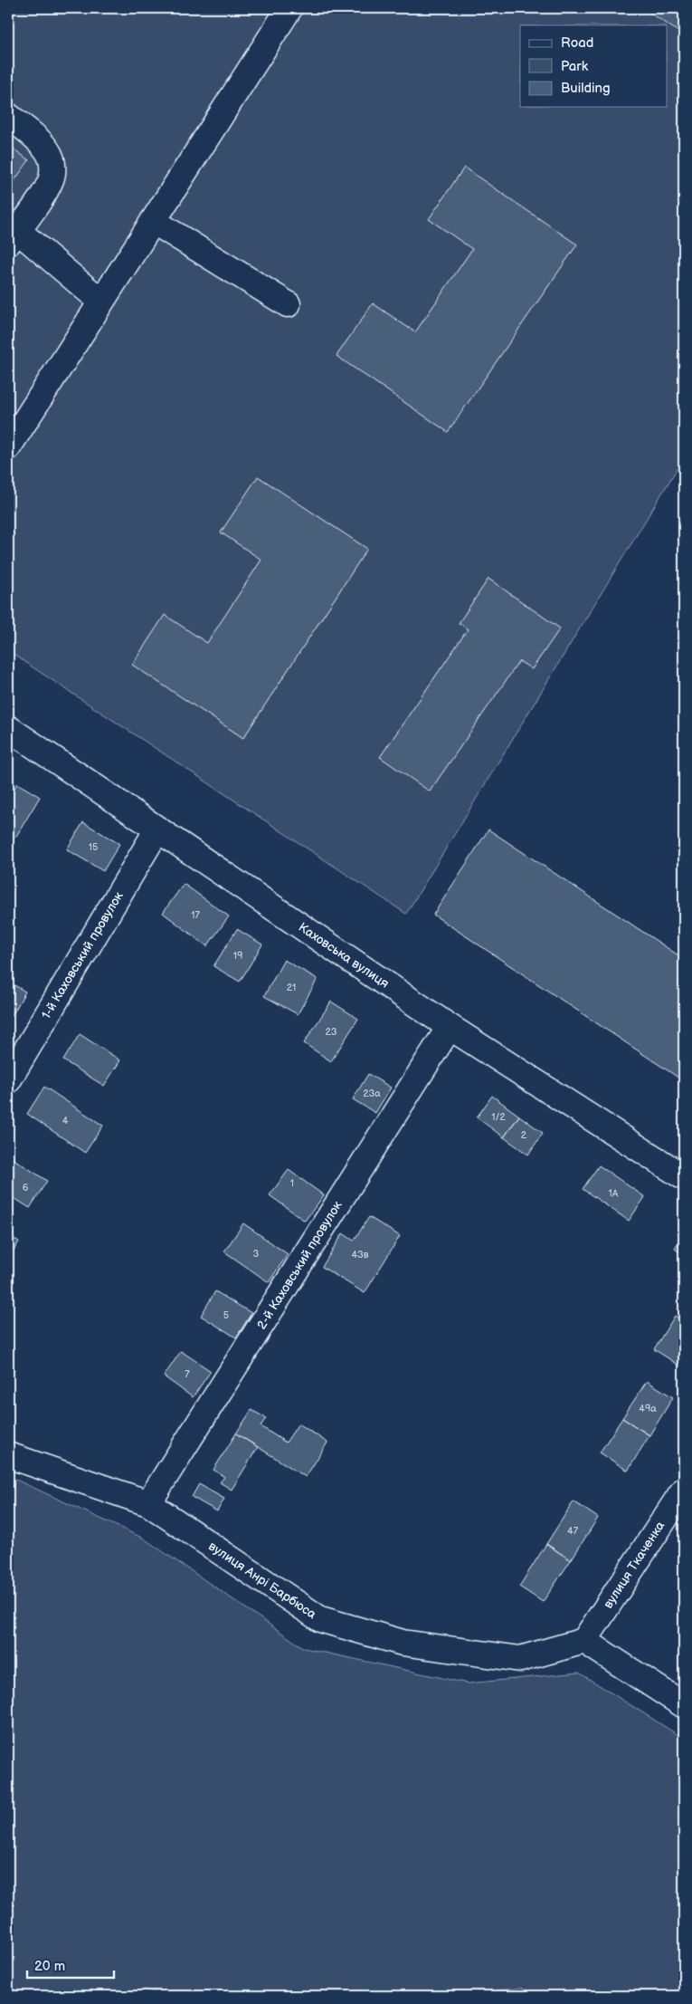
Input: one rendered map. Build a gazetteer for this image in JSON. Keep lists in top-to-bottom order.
{
  "streets": {
    "street": [
      "1-й Каховський провулок",
      "Каховська вулиця",
      "2-й Каховський провулок",
      "вулиця Ткаченка",
      "вулиця Анрі Барбюса"
    ]
  },
  "crossings": [
    ["1-й Каховський провулок", "Каховська вулиця"],
    ["Каховська вулиця", "2-й Каховський провулок"],
    ["2-й Каховський провулок", "вулиця Анрі Барбюса"],
    ["вулиця Ткаченка", "вулиця Анрі Барбюса"]
  ],
  "house_numbers": [
    "15",
    "17",
    "19",
    "21",
    "23",
    "23а",
    "1/2",
    "4",
    "2",
    "1",
    "6",
    "1А",
    "3",
    "43в",
    "5",
    "7",
    "49а",
    "47"
  ],
  "legend": ["Road", "Park", "Building"],
  "scale_bar": "20 m"
}
